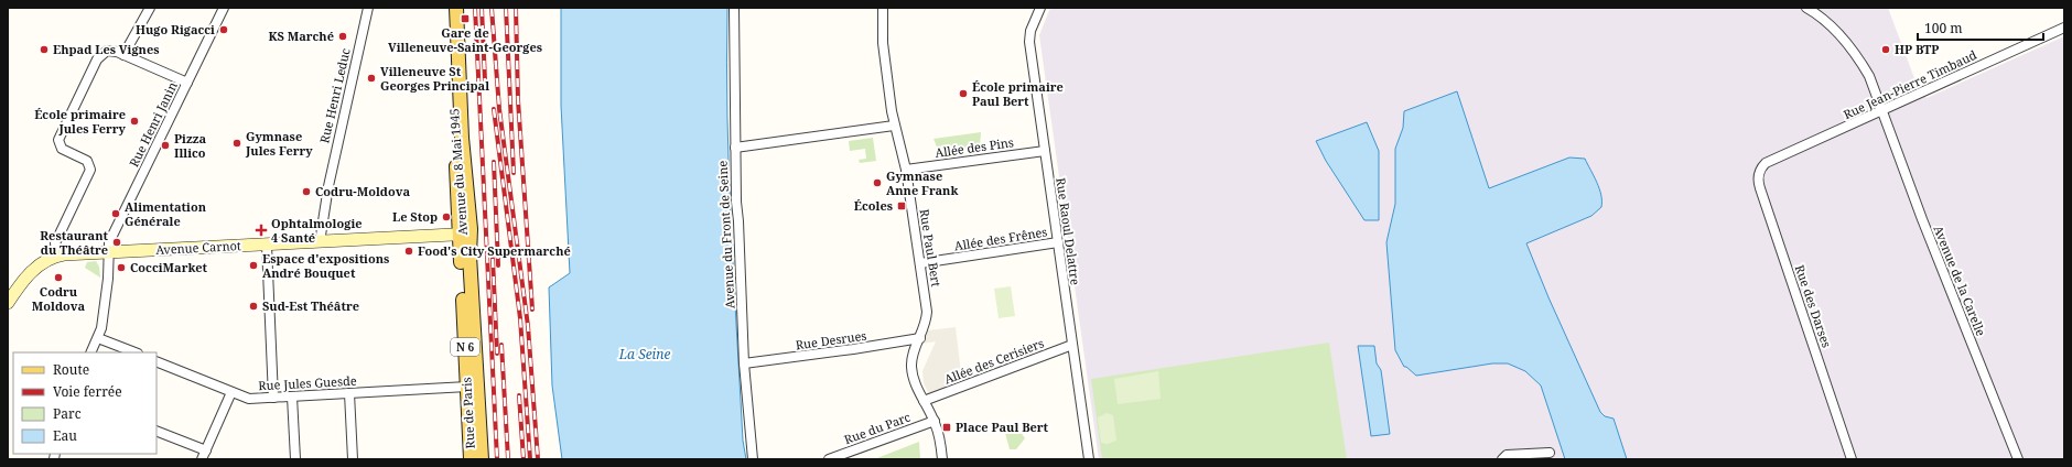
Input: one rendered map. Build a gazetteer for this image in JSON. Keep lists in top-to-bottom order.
{
  "streets": {
    "main road": ["Avenue du 8 Mai 1945", "N 6", "Rue de Paris"],
    "street": [
      "Rue Jean-Pierre Timbaud",
      "Rue Henri Leduc",
      "Rue Henri Janin",
      "Allée des Pins",
      "Rue Raoul Delattre",
      "Avenue du Front de Seine",
      "Allée des Frênes",
      "Avenue Carnot",
      "Rue Paul Bert",
      "Avenue de la Carelle",
      "Rue des Darses",
      "Rue Desrues",
      "Allée des Cerisiers",
      "Rue Jules Guesde",
      "Rue du Parc"
    ]
  },
  "crossings": [
    ["Rue Jean-Pierre Timbaud", "Avenue de la Carelle"],
    ["Rue Jean-Pierre Timbaud", "Rue des Darses"],
    ["Rue Henri Leduc", "Avenue Carnot"],
    ["Rue Henri Janin", "Avenue Carnot"],
    ["Allée des Pins", "Rue Raoul Delattre"],
    ["Allée des Pins", "Rue Paul Bert"],
    ["Avenue du 8 Mai 1945", "Avenue Carnot"],
    ["Avenue du 8 Mai 1945", "Rue de Paris"],
    ["Rue Raoul Delattre", "Allée des Frênes"],
    ["Rue Raoul Delattre", "Allée des Cerisiers"],
    ["Avenue du Front de Seine", "Rue Desrues"],
    ["Allée des Frênes", "Rue Paul Bert"],
    ["Avenue Carnot", "Rue de Paris"],
    ["Rue Paul Bert", "Rue Desrues"],
    ["Rue Paul Bert", "Allée des Cerisiers"],
    ["Rue Paul Bert", "Rue du Parc"],
    ["Rue Jules Guesde", "Rue de Paris"]
  ],
  "water": ["La Seine"],
  "places": {
    "transit": ["Gare de Villeneuve-Saint-Georges", "Écoles", "Place Paul Bert"],
    "other": [
      "Hugo Rigacci",
      "KS Marché",
      "Ehpad Les Vignes",
      "HP BTP",
      "Villeneuve St Georges Principal",
      "École primaire Paul Bert",
      "École primaire Jules Ferry",
      "Gymnase Jules Ferry",
      "Pizza Illico",
      "Gymnase Anne Frank",
      "Codru-Moldova",
      "Alimentation Générale",
      "Le Stop",
      "Restaurant du Théâtre",
      "Food's City Supermarché",
      "Espace d'expositions André Bouquet",
      "CocciMarket",
      "Codru Moldova",
      "Sud-Est Théâtre"
    ],
    "health": ["Ophtalmologie 4 Santé"]
  },
  "legend": [
    "Route",
    "Voie ferrée",
    "Parc",
    "Eau"
  ],
  "scale_bar": "100 m"
}
